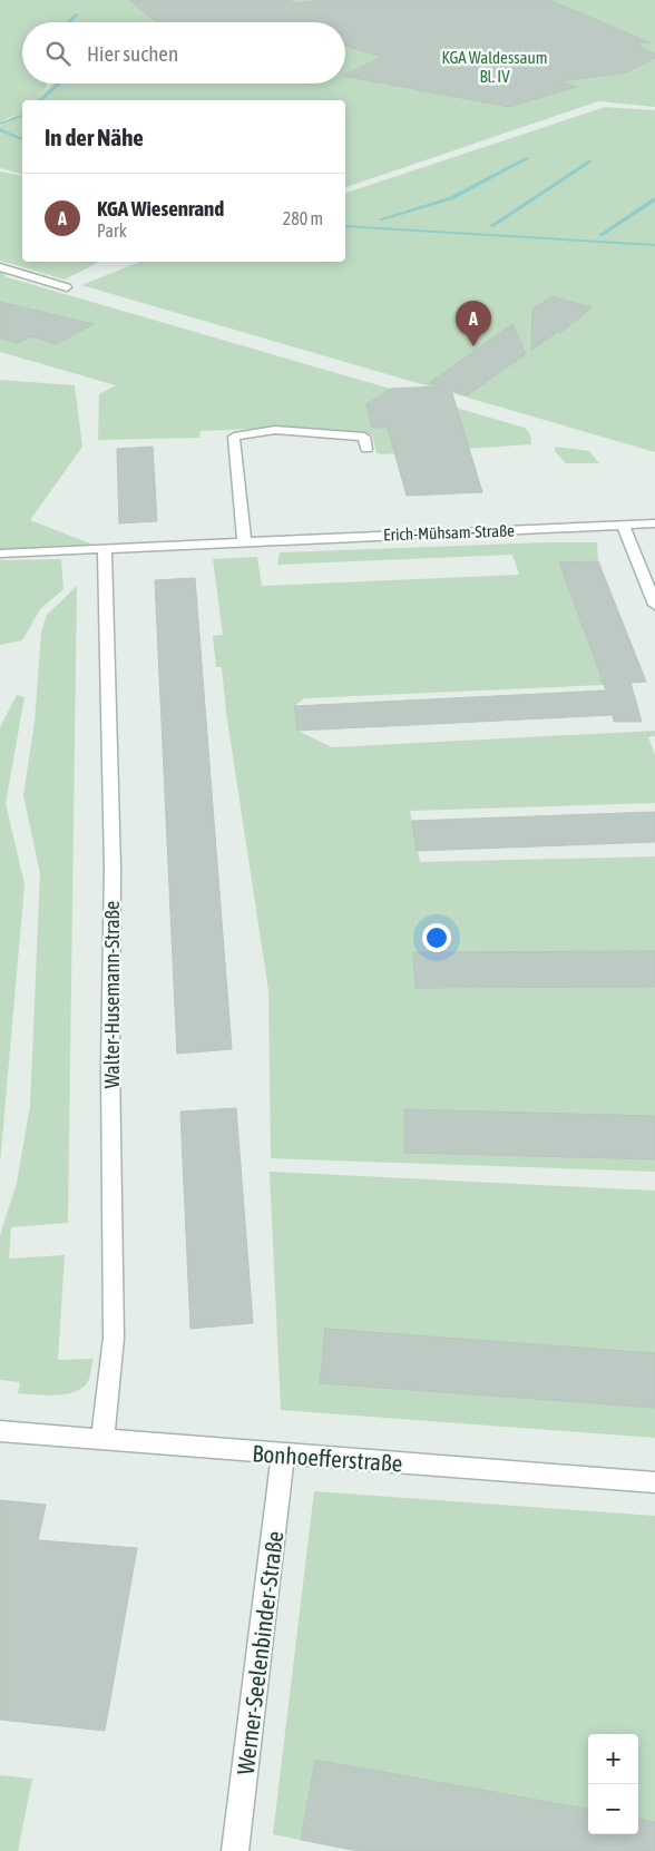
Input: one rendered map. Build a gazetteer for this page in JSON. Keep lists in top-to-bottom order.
{
  "streets": {
    "street": [
      "Erich-Mühsam-Straße",
      "Walter-Husemann-Straße",
      "Bonhoefferstraße",
      "Werner-Seelenbinder-Straße"
    ]
  },
  "crossings": [
    ["Erich-Mühsam-Straße", "Walter-Husemann-Straße"],
    ["Walter-Husemann-Straße", "Bonhoefferstraße"],
    ["Bonhoefferstraße", "Werner-Seelenbinder-Straße"]
  ],
  "parks": ["KGA Waldessaum Bl. IV"],
  "page": {
    "search": "Hier suchen",
    "heading": "In der Nähe",
    "list": [
      {
        "mark": "A",
        "name": "KGA Wiesenrand",
        "note": "Park",
        "value": "280 m"
      }
    ],
    "pins": "A",
    "map_buttons": ["+", "−"]
  }
}
